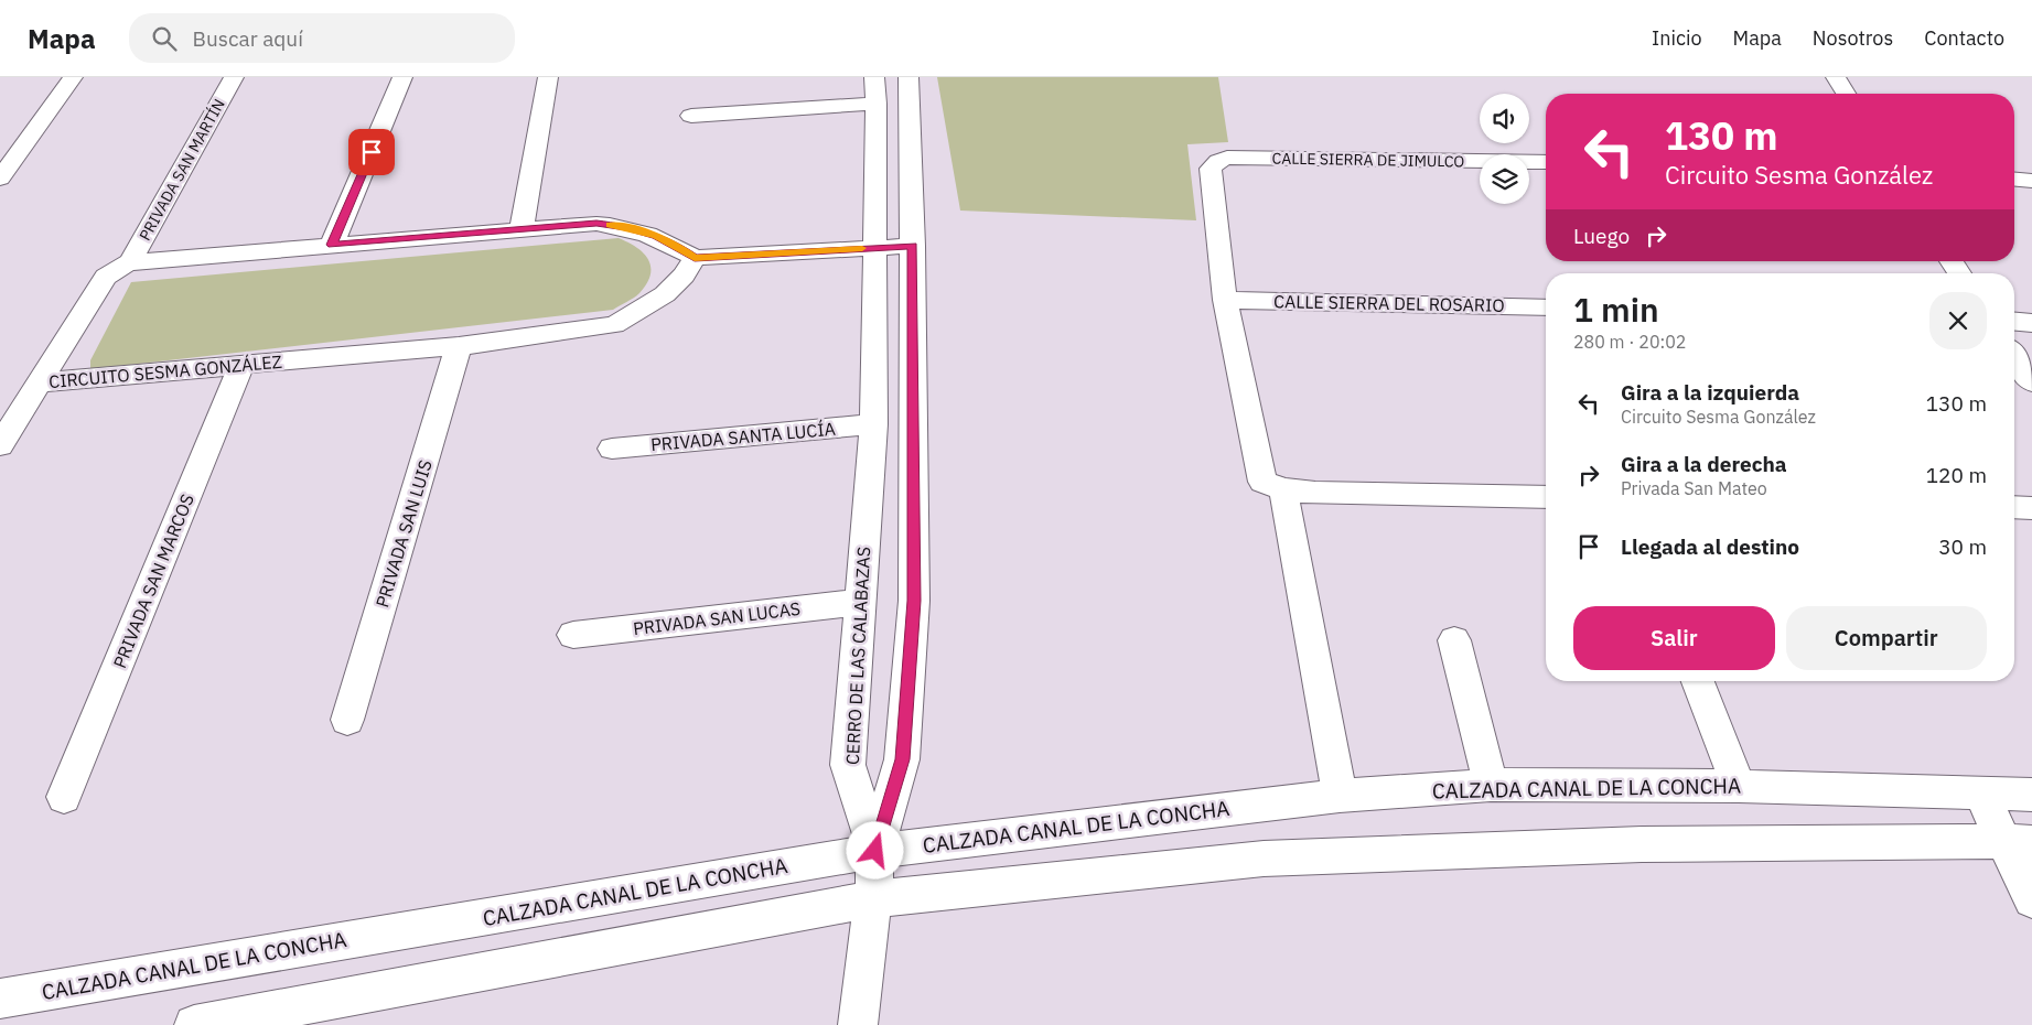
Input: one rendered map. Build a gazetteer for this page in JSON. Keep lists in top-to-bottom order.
{
  "streets": {
    "street": [
      "CALLE SIERRA DE JIMULCO",
      "PRIVADA SAN MARTÍN",
      "CALLE SIERRA DEL ROSARIO",
      "CIRCUITO SESMA GONZÁLEZ",
      "PRIVADA SANTA LUCÍA",
      "PRIVADA SAN LUIS",
      "PRIVADA SAN MARCOS",
      "PRIVADA SAN LUCAS",
      "CERRO DE LAS CALABAZAS",
      "CALZADA CANAL DE LA CONCHA"
    ]
  },
  "crossings": [
    ["CALLE SIERRA DE JIMULCO", "CALLE SIERRA DEL ROSARIO"],
    ["PRIVADA SAN MARTÍN", "CIRCUITO SESMA GONZÁLEZ"],
    ["CIRCUITO SESMA GONZÁLEZ", "PRIVADA SAN LUIS"],
    ["CIRCUITO SESMA GONZÁLEZ", "PRIVADA SAN MARCOS"],
    ["PRIVADA SANTA LUCÍA", "CERRO DE LAS CALABAZAS"],
    ["PRIVADA SAN LUCAS", "CERRO DE LAS CALABAZAS"],
    ["CERRO DE LAS CALABAZAS", "CALZADA CANAL DE LA CONCHA"]
  ],
  "page": {
    "header": "Mapa",
    "search": "Buscar aquí",
    "nav": [
      "Inicio",
      "Mapa",
      "Nosotros",
      "Contacto"
    ],
    "turn": ["130 m", "Circuito Sesma González"],
    "then": "Luego",
    "heading": ["1 min", "280 m · 20:02"],
    "list": [
      {
        "name": "Gira a la izquierda",
        "note": "Circuito Sesma González",
        "value": "130 m"
      },
      {
        "name": "Gira a la derecha",
        "note": "Privada San Mateo",
        "value": "120 m"
      },
      {
        "name": "Llegada al destino",
        "value": "30 m"
      }
    ],
    "buttons": ["Salir", "Compartir"]
  }
}
